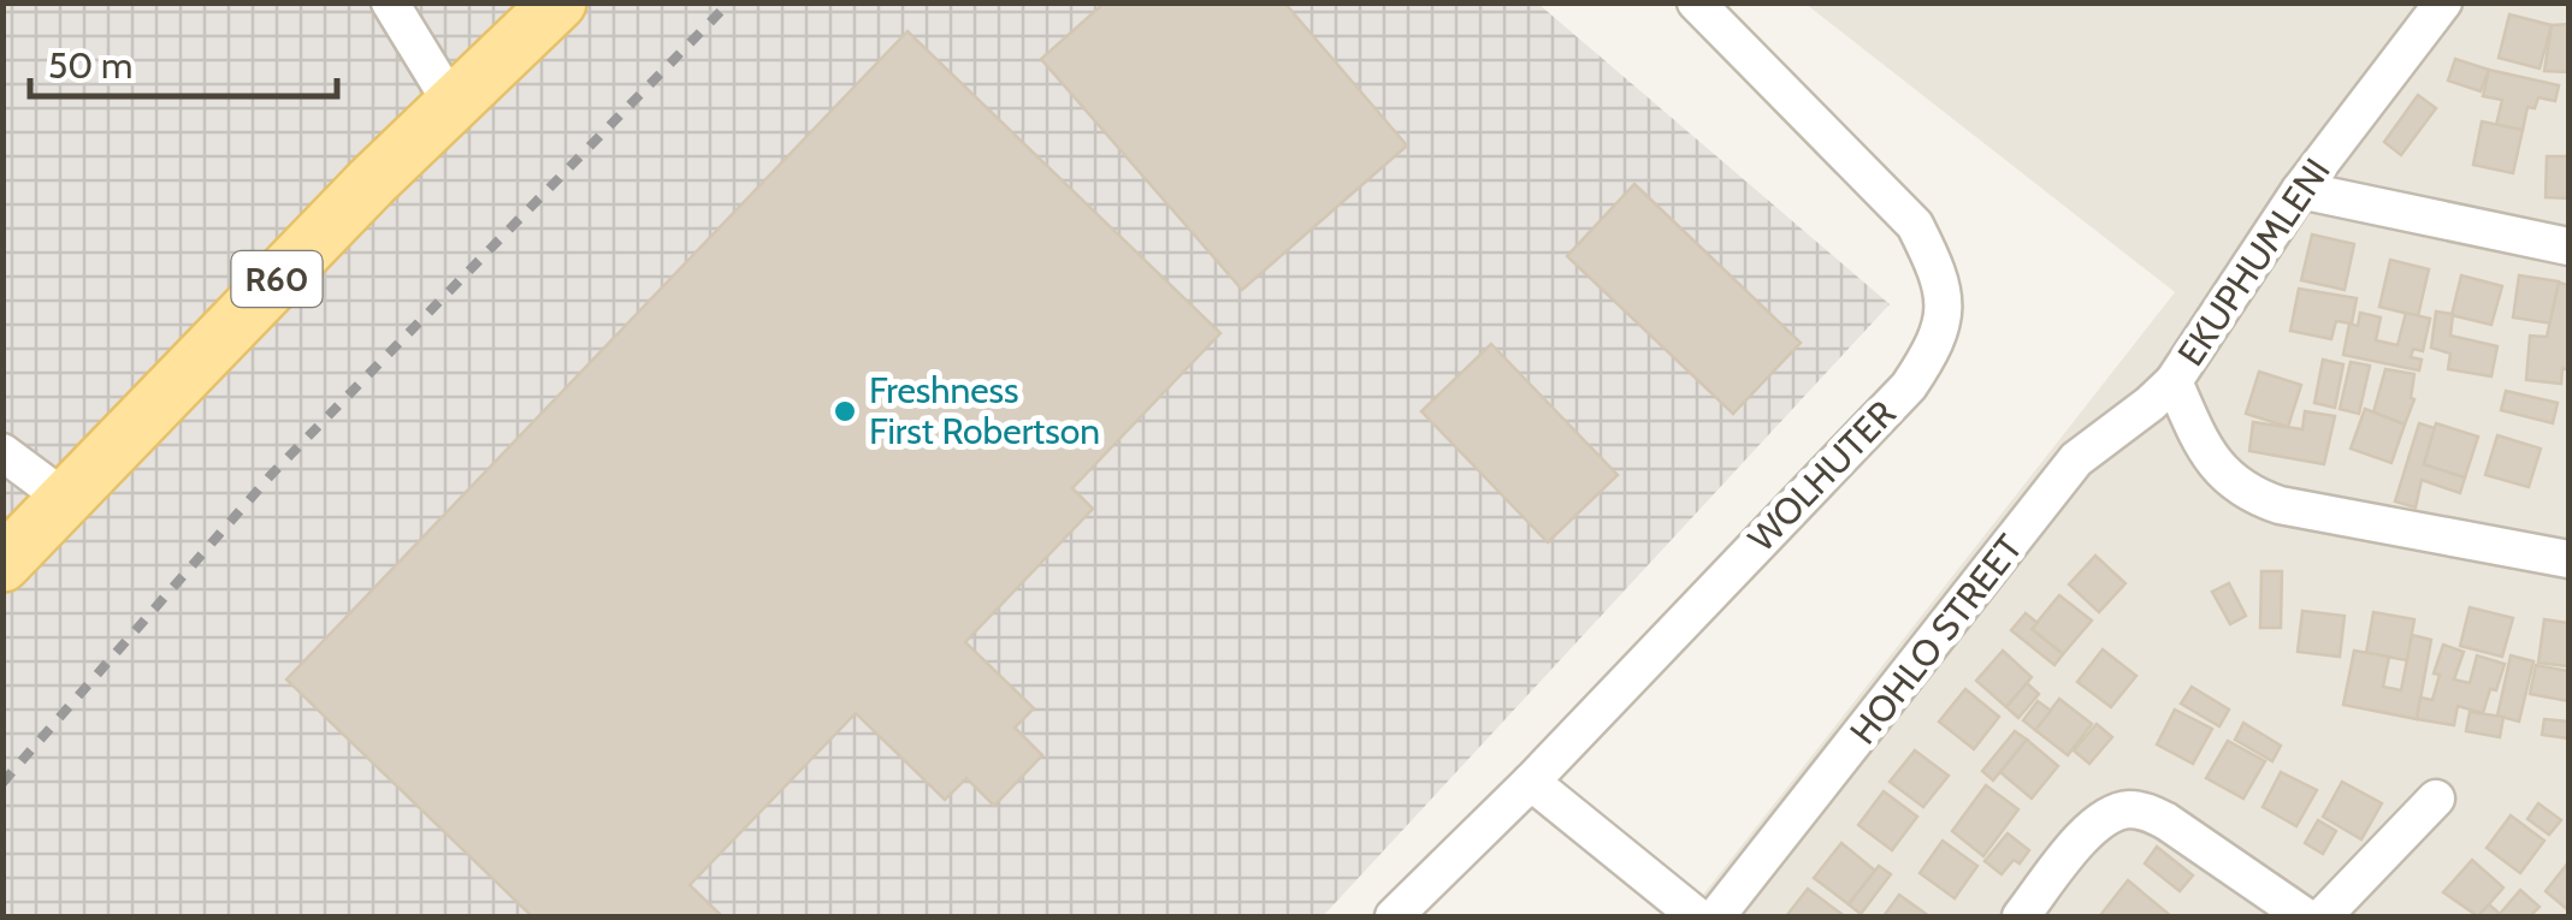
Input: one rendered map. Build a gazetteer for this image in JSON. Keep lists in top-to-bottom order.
{
  "streets": {
    "main road": ["R60"],
    "street": ["EKUPHUMLENI", "WOLHUTER", "HOHLO STREET"]
  },
  "crossings": [
    ["EKUPHUMLENI", "HOHLO STREET"]
  ],
  "places": ["Freshness First Robertson"],
  "scale_bar": "50 m"
}
